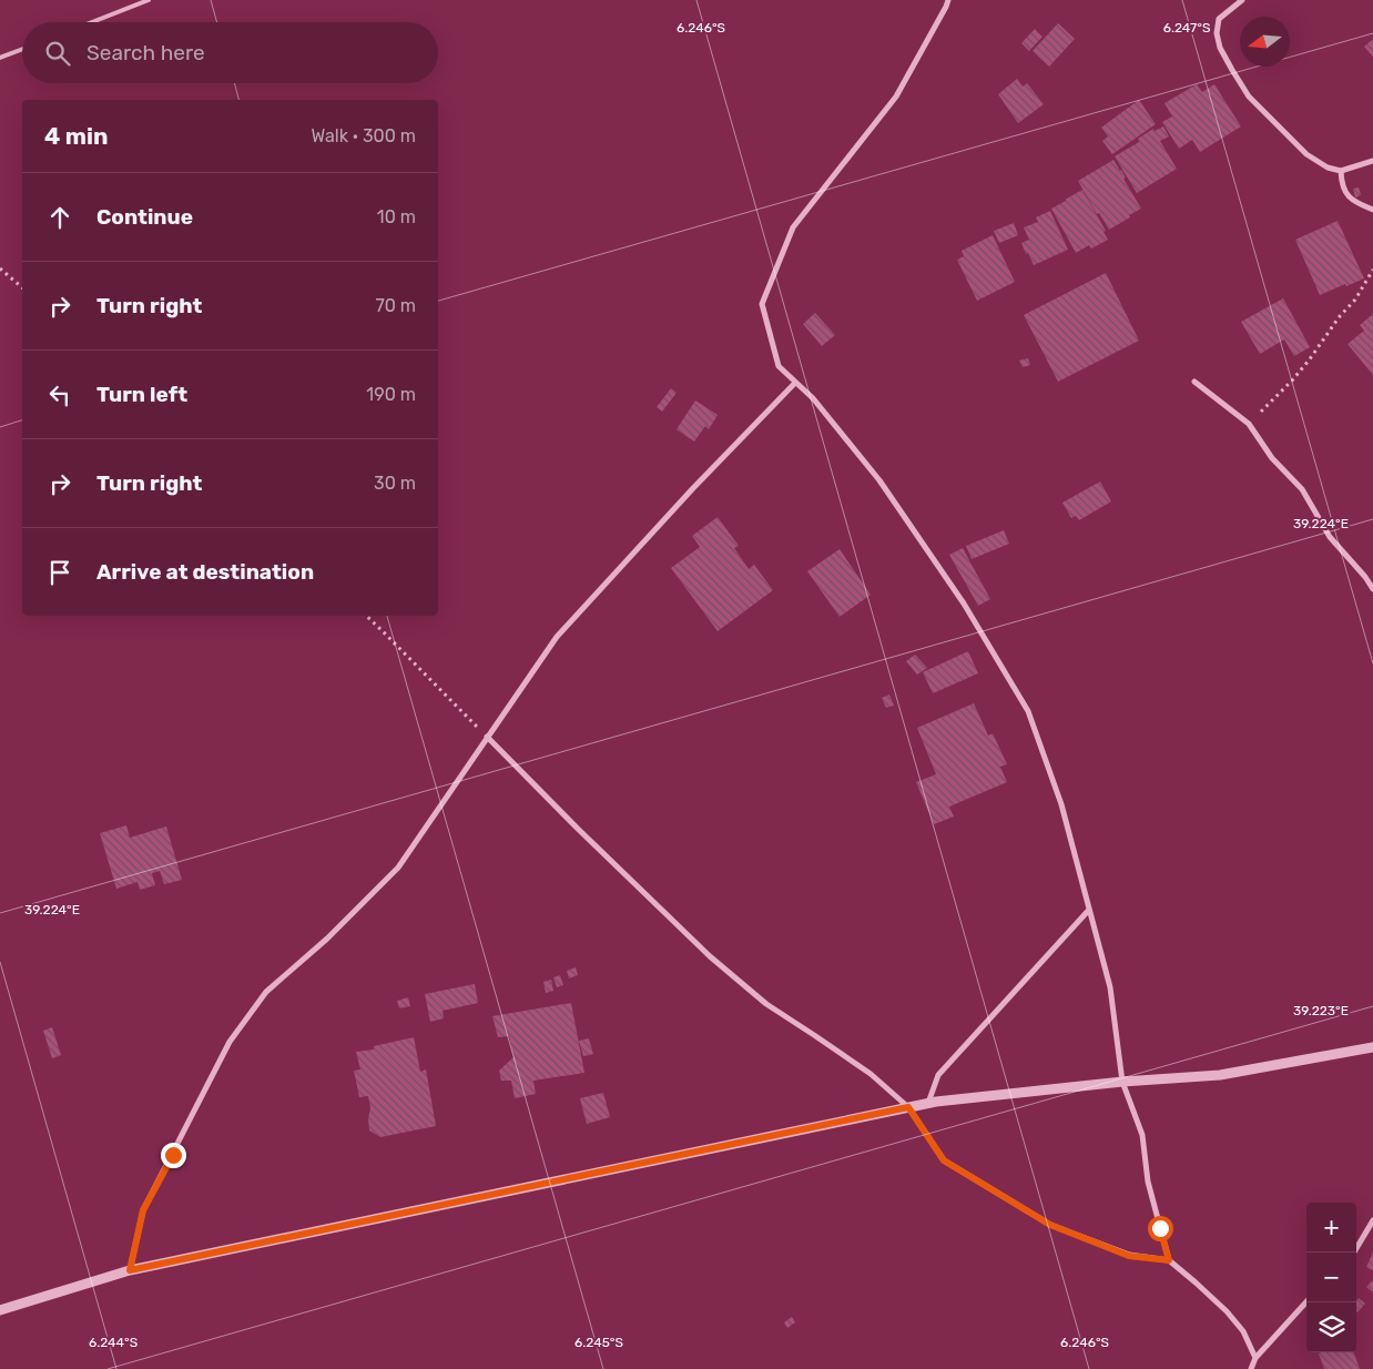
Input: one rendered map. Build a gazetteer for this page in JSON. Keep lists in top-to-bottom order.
{
  "north": "left",
  "page": {
    "search": "Search here",
    "heading": ["4 min", "Walk · 300 m"],
    "list": [
      ["Continue", "10 m"],
      ["Turn right", "70 m"],
      ["Turn left", "190 m"],
      ["Turn right", "30 m"],
      "Arrive at destination"
    ],
    "map_buttons": ["+", "−"]
  },
  "coordinates": [
    "6.246°S",
    "6.247°S",
    "39.224°E",
    "39.223°E",
    "6.244°S",
    "6.245°S"
  ]
}
